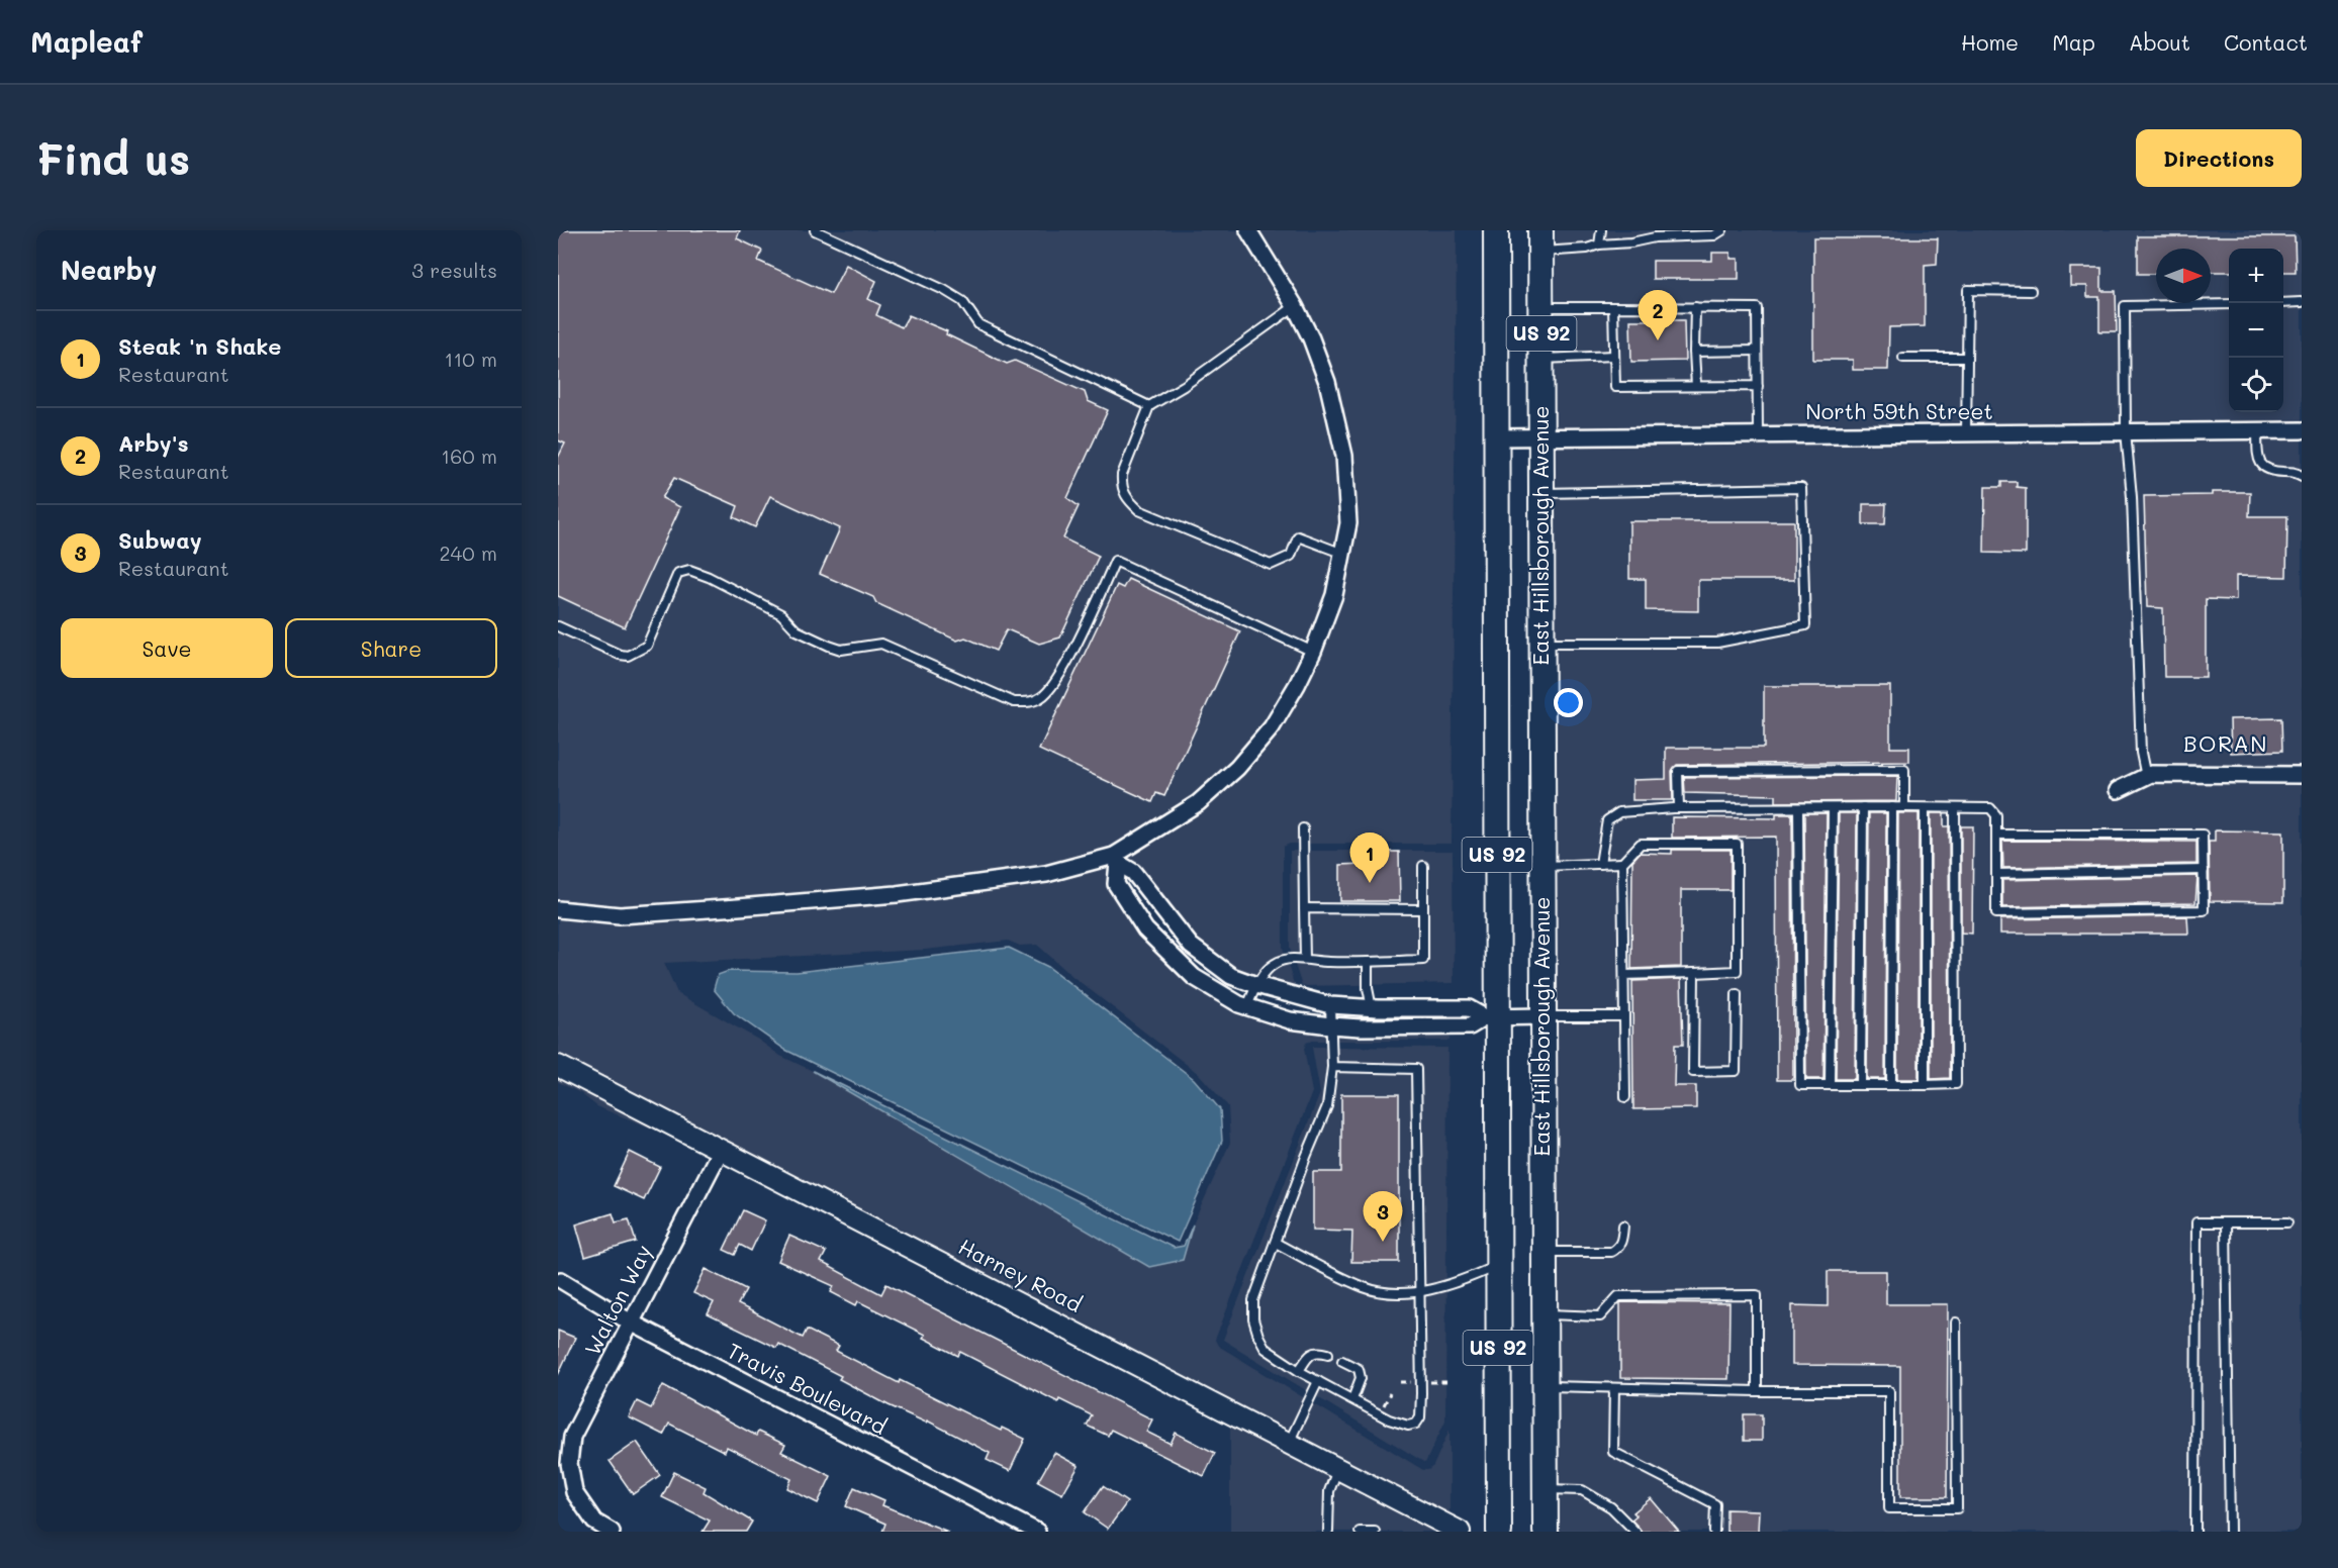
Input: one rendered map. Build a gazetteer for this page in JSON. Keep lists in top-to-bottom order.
{
  "streets": {
    "main road": ["US 92", "East Hillsborough Avenue"],
    "street": [
      "North 59th Street",
      "Harney Road",
      "Walton Way",
      "Travis Boulevard"
    ]
  },
  "crossings": [
    ["North 59th Street", "East Hillsborough Avenue"],
    ["Harney Road", "Walton Way"],
    ["Walton Way", "Travis Boulevard"]
  ],
  "districts": ["BORAN"],
  "north": "right",
  "page": {
    "header": "Mapleaf",
    "nav": [
      "Home",
      "Map",
      "About",
      "Contact"
    ],
    "buttons": [
      "Directions",
      ["Save", "Share"]
    ],
    "title": "Find us",
    "heading": ["Nearby", "3 results"],
    "map_buttons": ["+", "−"],
    "pins": ["2", "1", "3"],
    "list": [
      {
        "mark": "1",
        "name": "Steak 'n Shake",
        "note": "Restaurant",
        "value": "110 m"
      },
      {
        "mark": "2",
        "name": "Arby's",
        "note": "Restaurant",
        "value": "160 m"
      },
      {
        "mark": "3",
        "name": "Subway",
        "note": "Restaurant",
        "value": "240 m"
      }
    ]
  }
}
